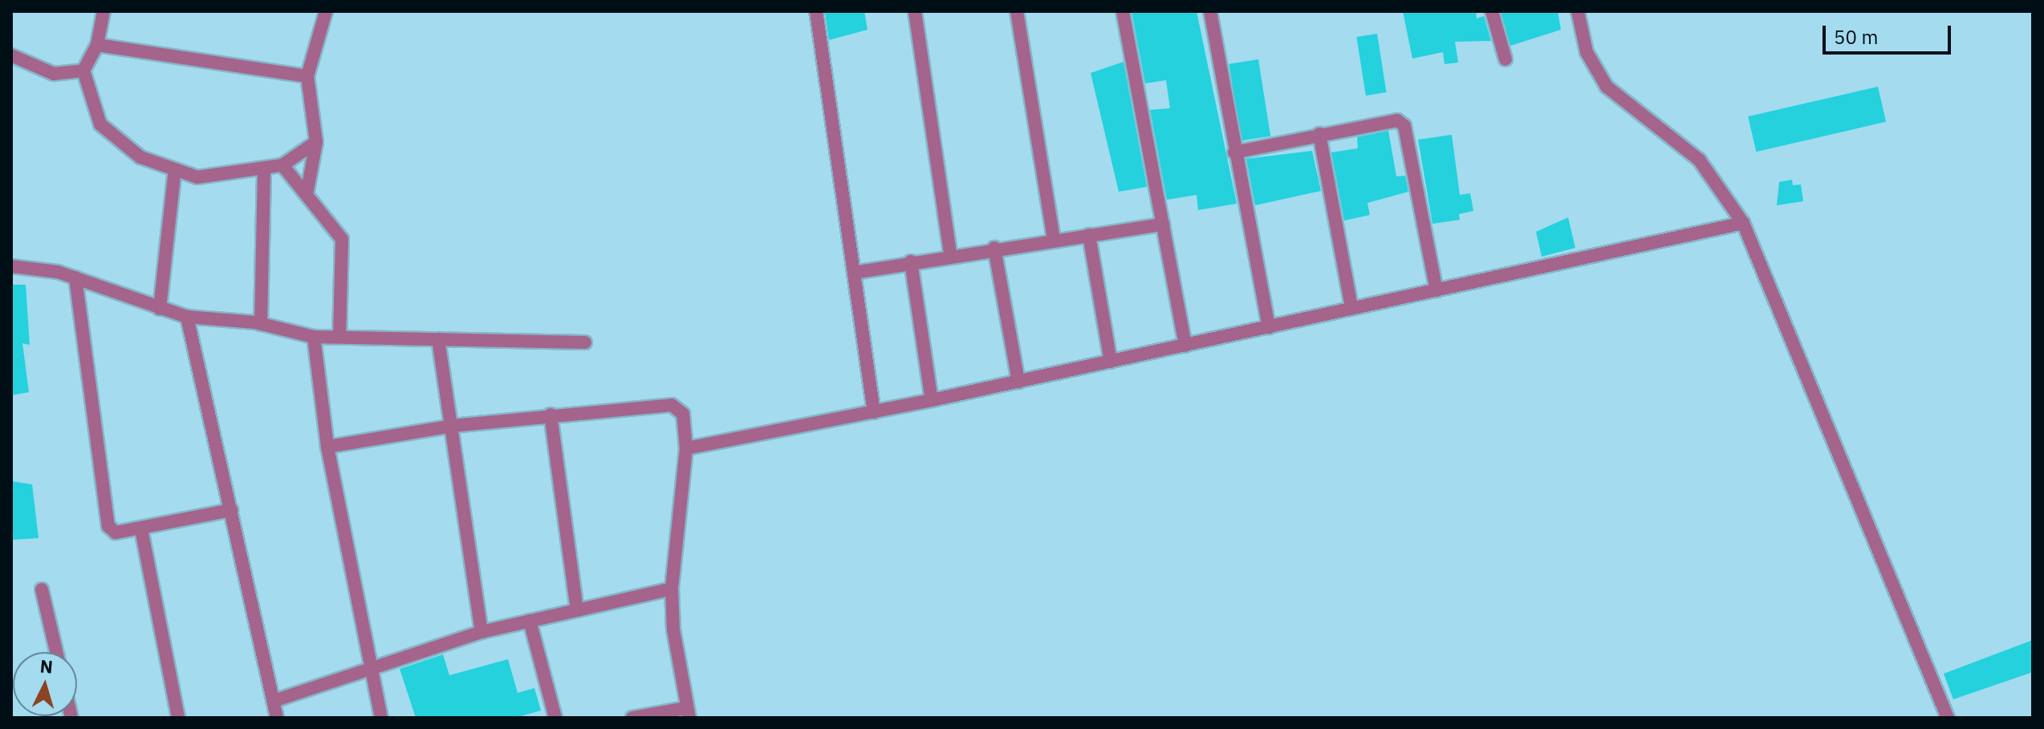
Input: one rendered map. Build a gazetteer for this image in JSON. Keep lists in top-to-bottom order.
{
  "scale_bar": "50 m",
  "north": "top"
}
